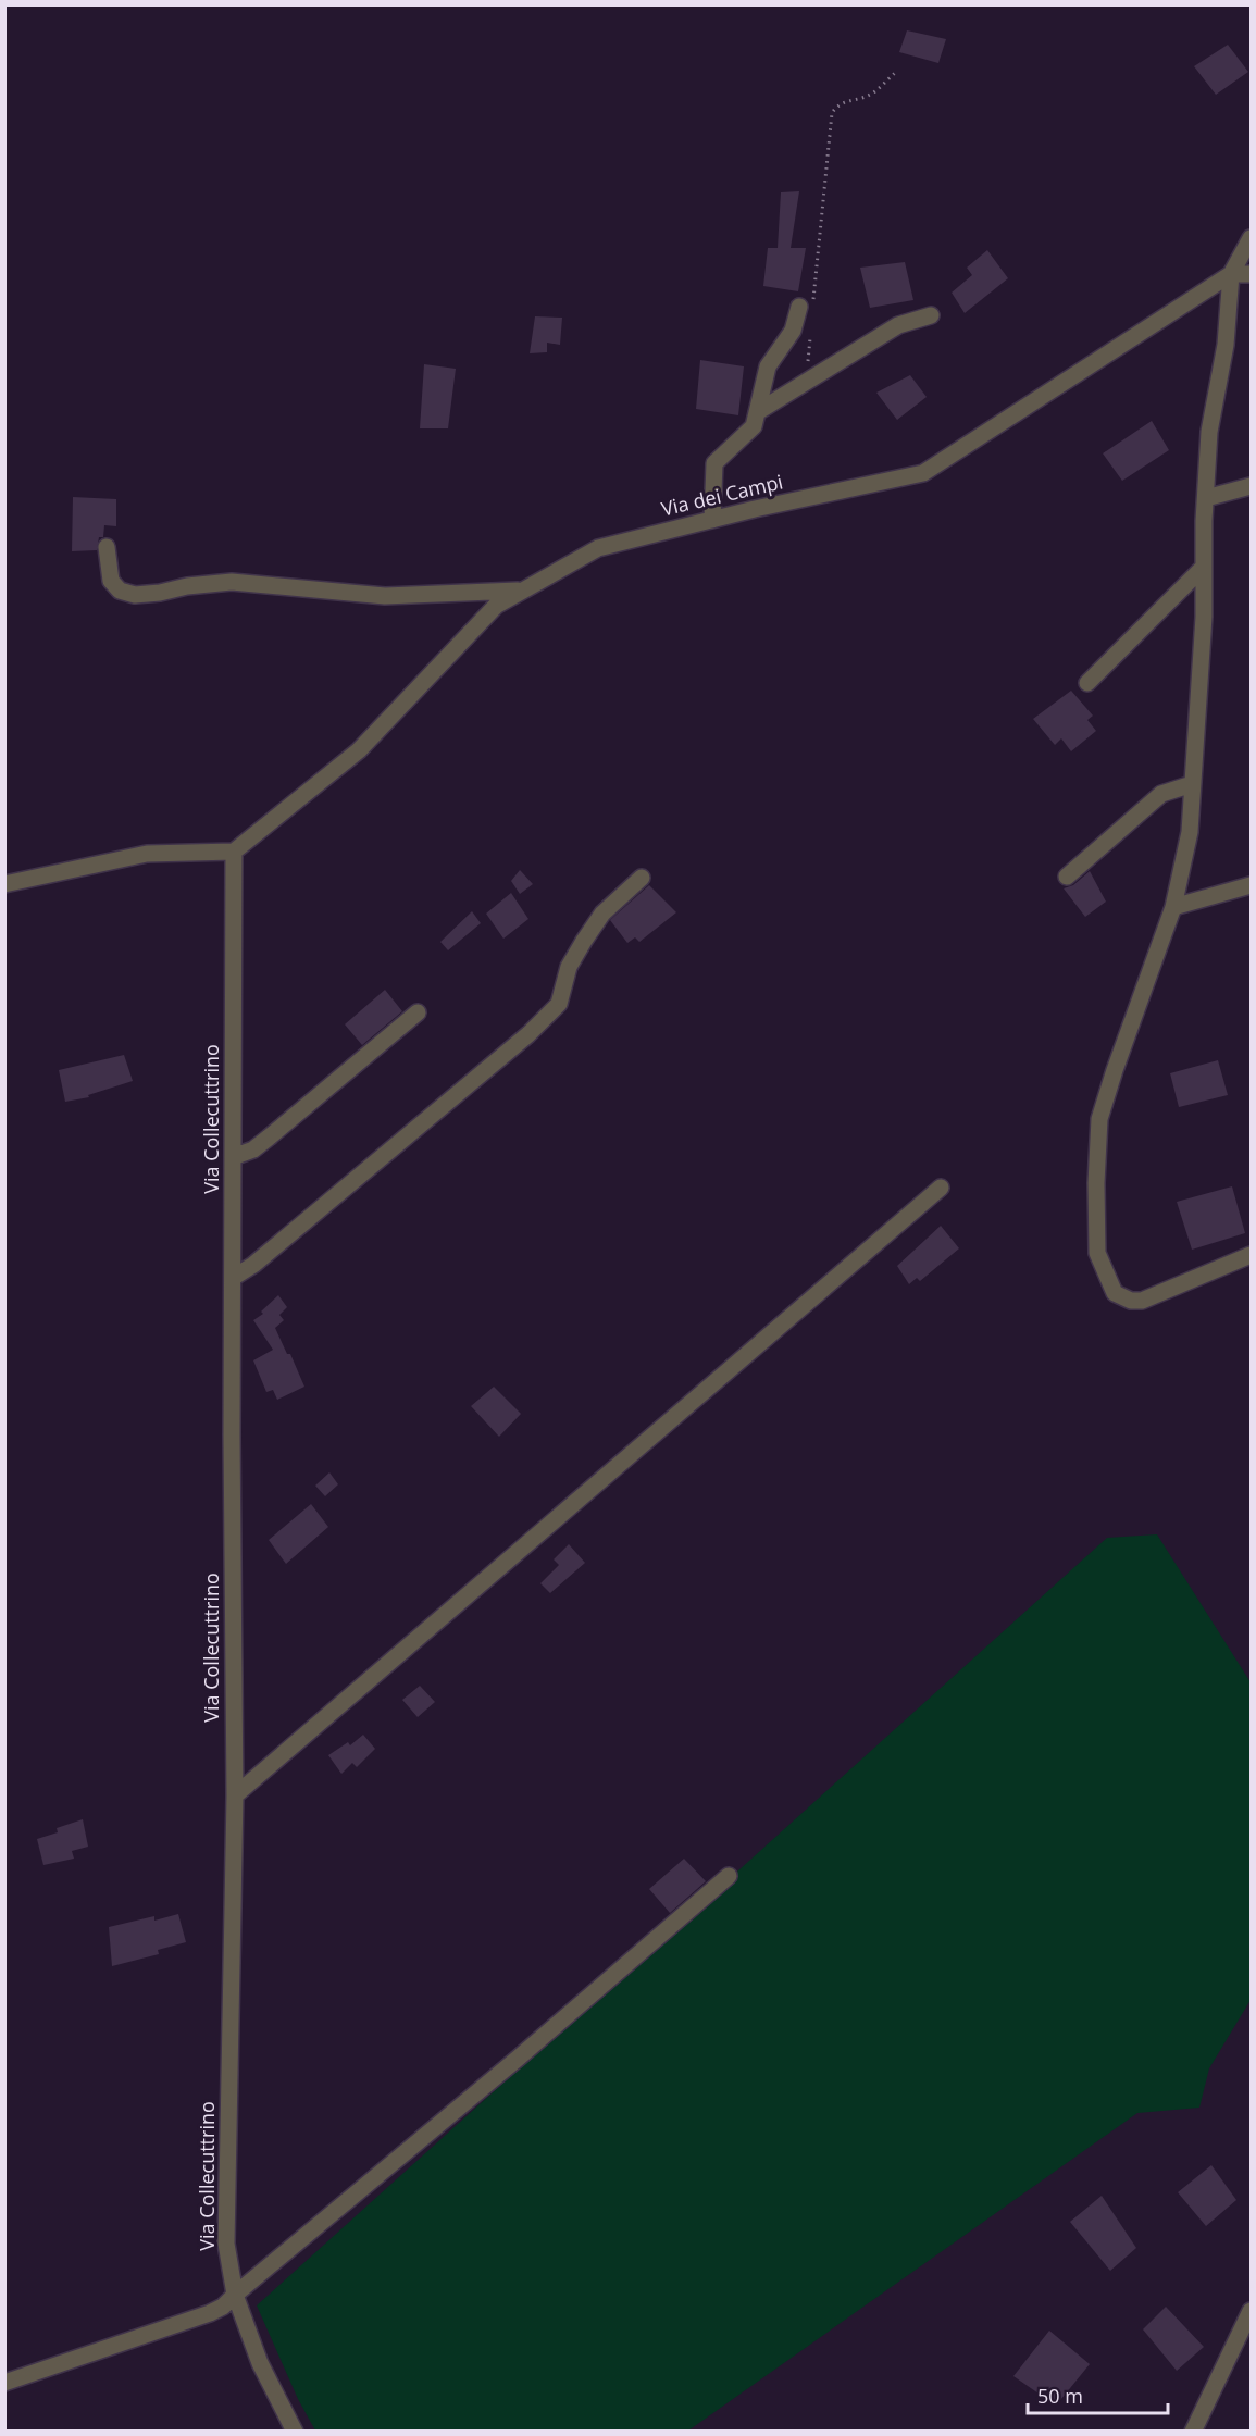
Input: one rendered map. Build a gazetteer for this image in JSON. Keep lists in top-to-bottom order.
{
  "streets": {
    "street": ["Via dei Campi", "Via Collecuttrino"]
  },
  "crossings": [
    ["Via dei Campi", "Via Collecuttrino"]
  ],
  "scale_bar": "50 m"
}
